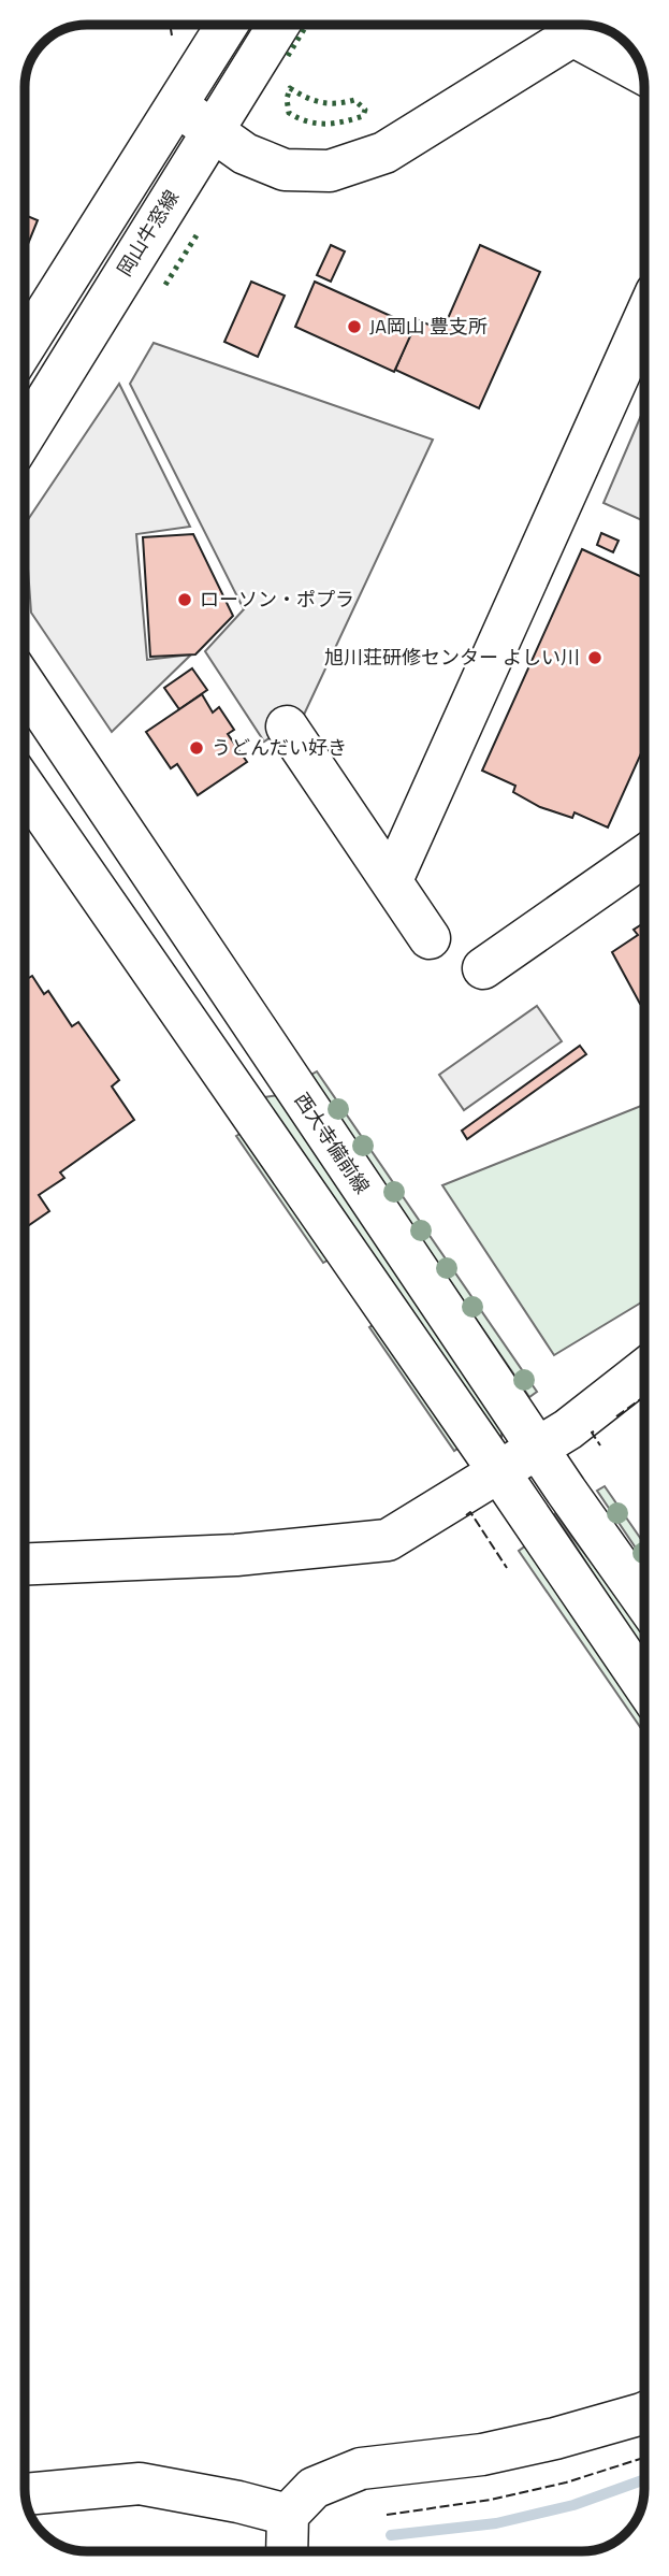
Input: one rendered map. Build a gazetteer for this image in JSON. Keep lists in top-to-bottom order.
{
  "streets": {
    "main road": ["岡山牛窓線", "西大寺備前線"]
  },
  "places": [
    "JA岡山 豊支所",
    "ローソン・ポプラ",
    "旭川荘研修センター よしい川",
    "うどんだい好き"
  ]
}
